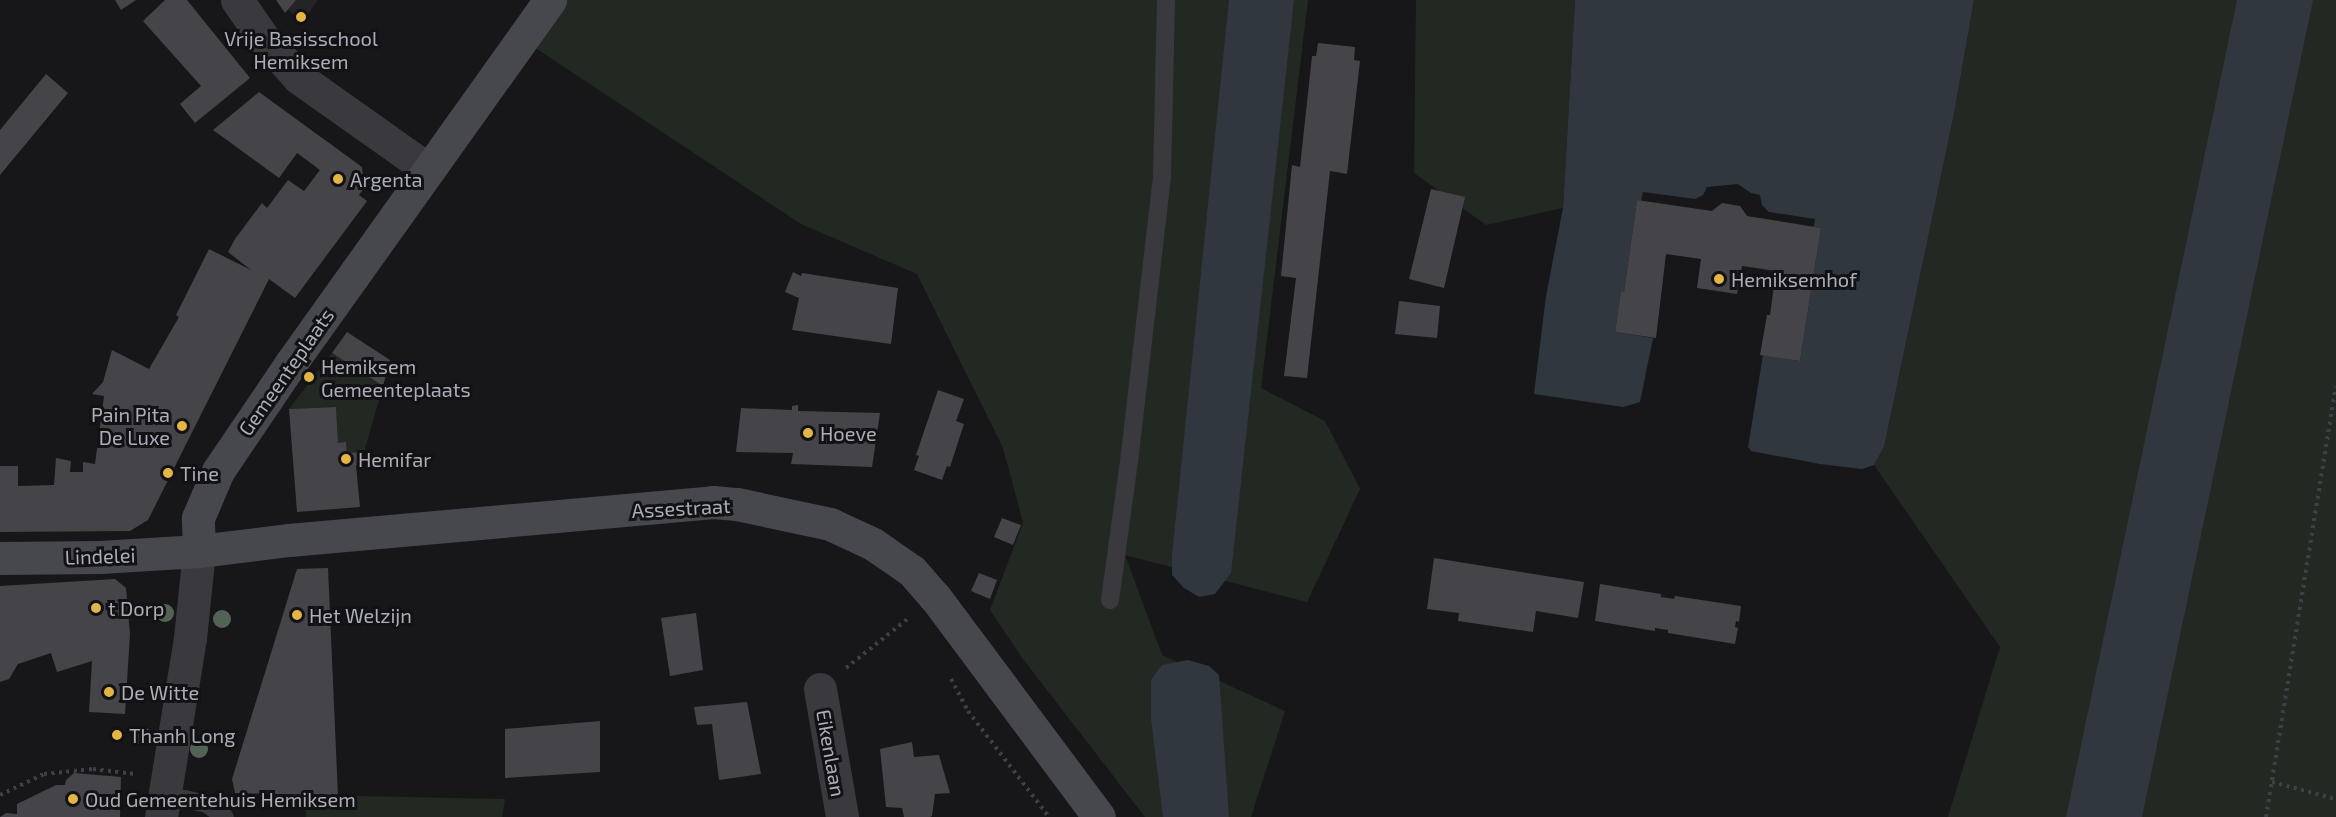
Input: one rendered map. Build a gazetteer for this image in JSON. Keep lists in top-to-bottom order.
{
  "streets": {
    "street": [
      "Gemeenteplaats",
      "Assestraat",
      "Lindelei",
      "Eikenlaan"
    ]
  },
  "crossings": [
    ["Gemeenteplaats", "Assestraat"],
    ["Gemeenteplaats", "Lindelei"],
    ["Assestraat", "Lindelei"]
  ],
  "places": [
    "Vrije Basisschool Hemiksem",
    "Argenta",
    "Hemiksemhof",
    "Hemiksem Gemeenteplaats",
    "Pain Pita De Luxe",
    "Hoeve",
    "Hemifar",
    "Tine",
    "t Dorp",
    "Het Welzijn",
    "De Witte",
    "Thanh Long",
    "Oud Gemeentehuis Hemiksem"
  ]
}
